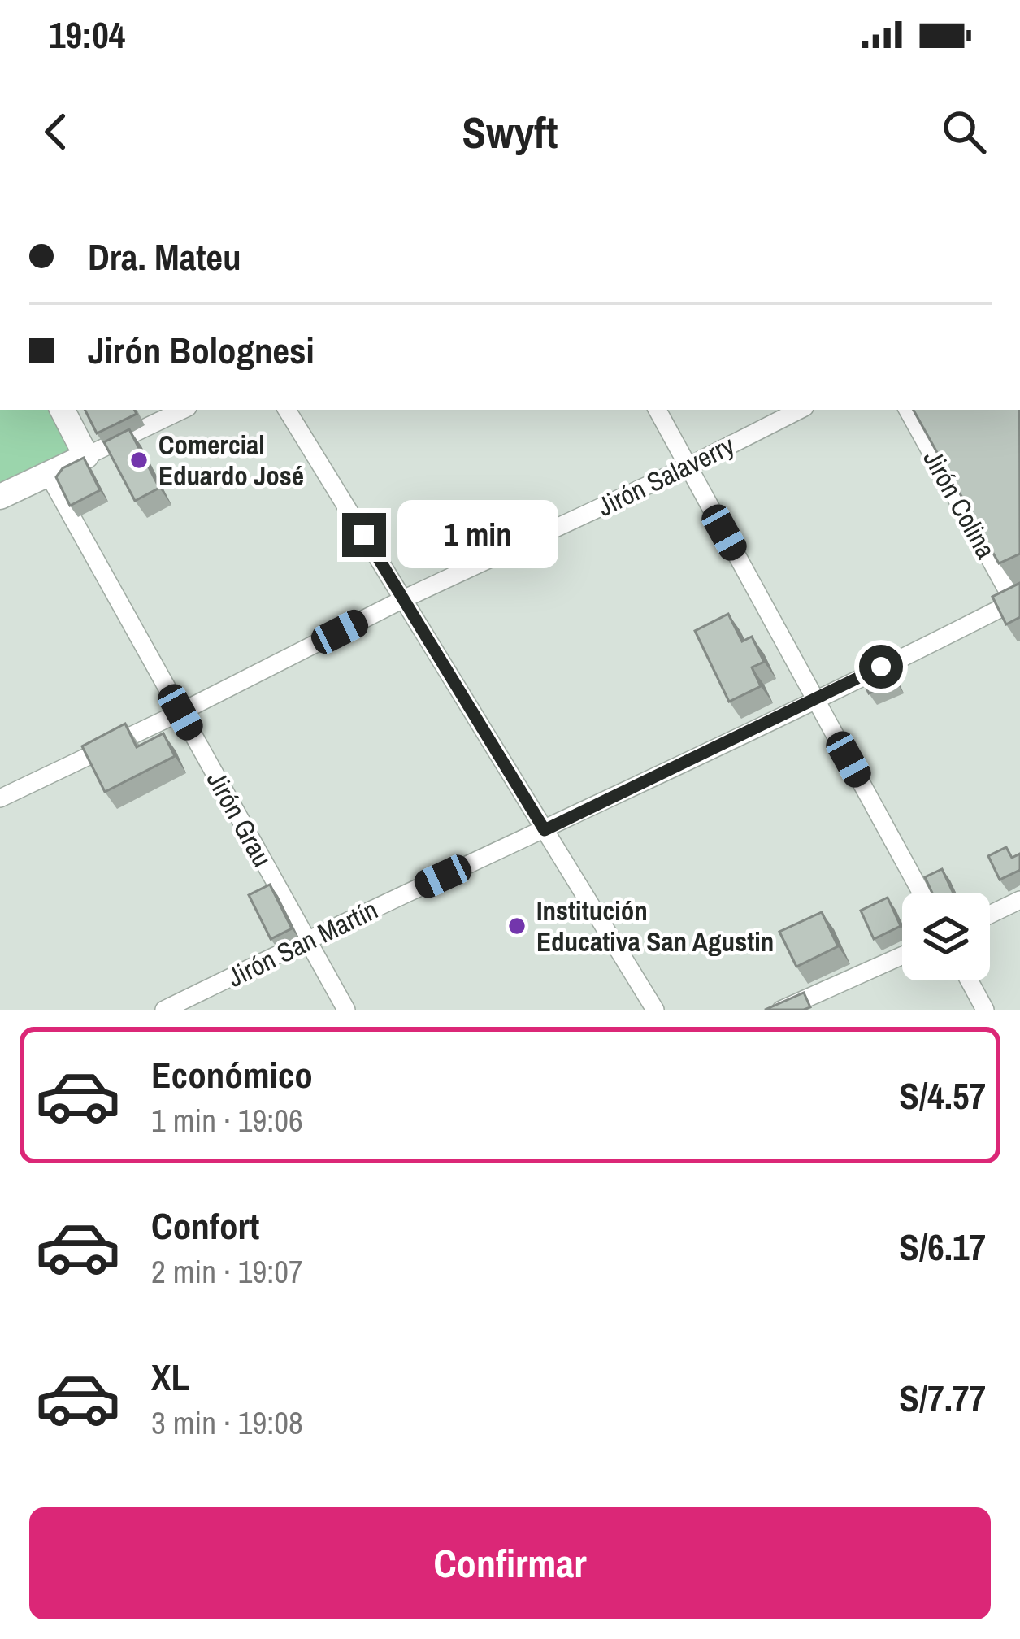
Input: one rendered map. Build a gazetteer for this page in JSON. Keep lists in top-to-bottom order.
{
  "streets": {
    "street": [
      "Jirón Salaverry",
      "Jirón Colina",
      "Jirón Grau",
      "Jirón San Martín"
    ]
  },
  "crossings": [
    ["Jirón Salaverry", "Jirón Grau"],
    ["Jirón Colina", "Jirón San Martín"],
    ["Jirón Grau", "Jirón San Martín"]
  ],
  "places": ["Comercial Eduardo José", "Institución Educativa San Agustin"],
  "page": {
    "status": "19:04",
    "header": "Swyft",
    "banner": ["Dra. Mateu", "Jirón Bolognesi"],
    "bubble": "1 min",
    "list": [
      {
        "name": "Económico",
        "note": "1 min · 19:06",
        "value": "S/4.57"
      },
      {
        "name": "Confort",
        "note": "2 min · 19:07",
        "value": "S/6.17"
      },
      {
        "name": "XL",
        "note": "3 min · 19:08",
        "value": "S/7.77"
      }
    ],
    "buttons": "Confirmar"
  }
}
